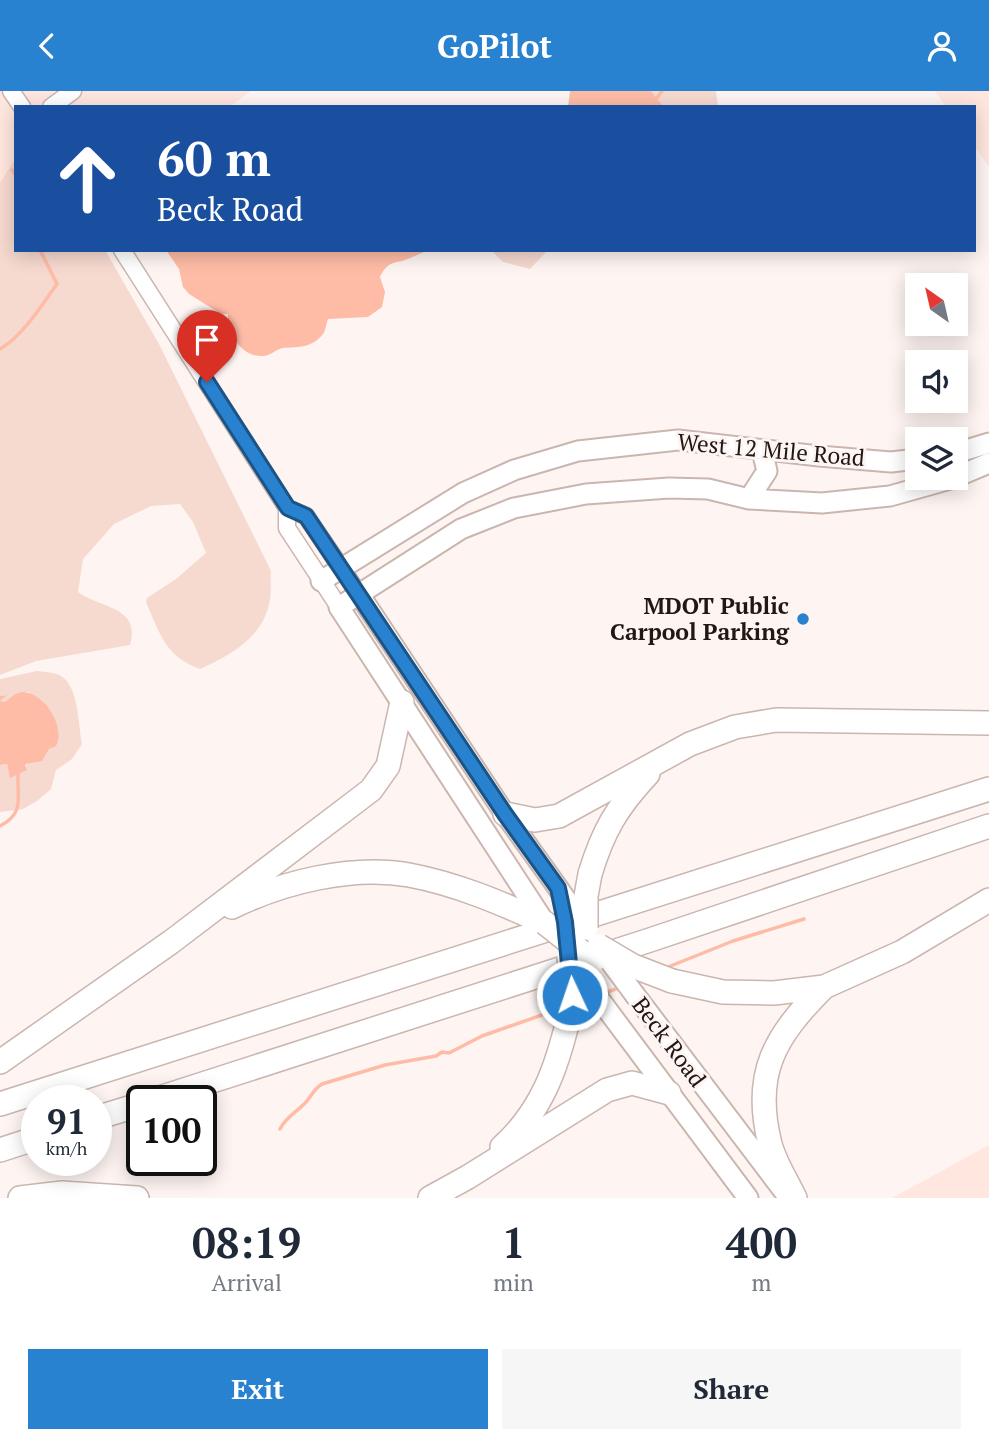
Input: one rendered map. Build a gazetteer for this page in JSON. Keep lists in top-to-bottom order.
{
  "streets": {
    "main road": ["West 12 Mile Road", "Beck Road"]
  },
  "places": ["MDOT Public Carpool Parking"],
  "north": "top left",
  "page": {
    "header": "GoPilot",
    "turn": ["60 m", "Beck Road"],
    "speed": "91 km/h",
    "limit": "100",
    "eta": [
      "08:19",
      "Arrival",
      "1",
      "min",
      "400",
      "m"
    ],
    "buttons": ["Exit", "Share"]
  }
}
